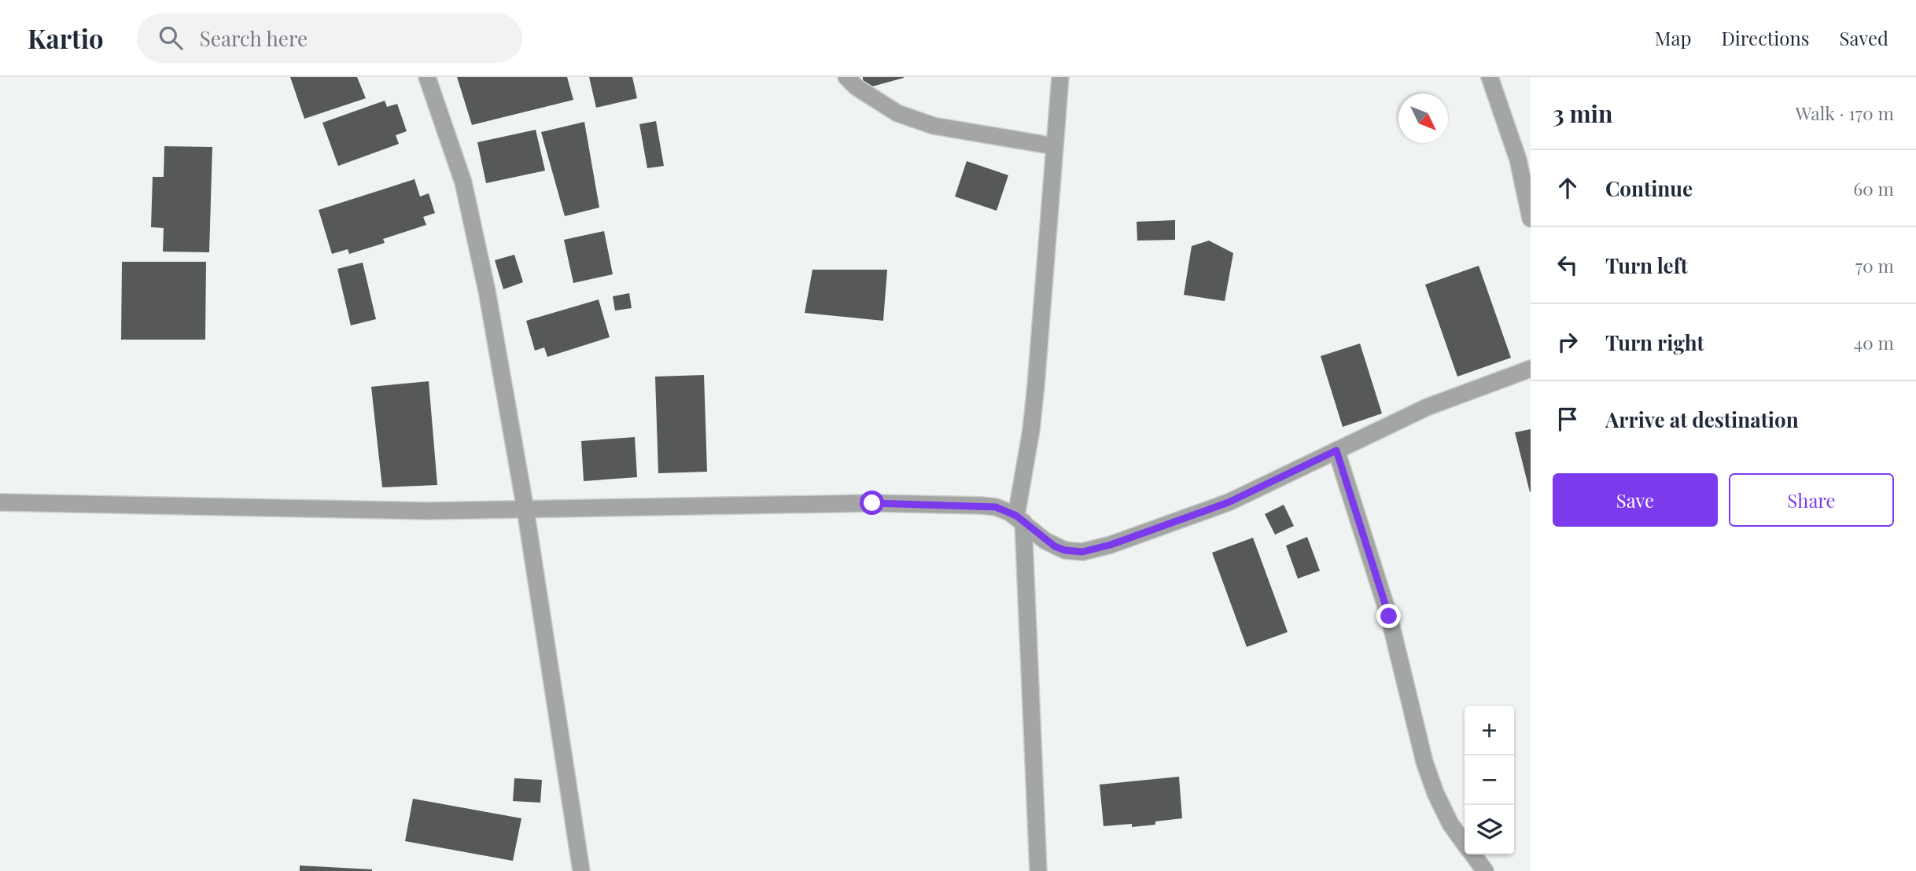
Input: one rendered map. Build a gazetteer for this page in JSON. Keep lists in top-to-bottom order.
{
  "north": "bottom right",
  "page": {
    "header": "Kartio",
    "search": "Search here",
    "nav": ["Map", "Directions", "Saved"],
    "heading": ["3 min", "Walk · 170 m"],
    "list": [
      ["Continue", "60 m"],
      ["Turn left", "70 m"],
      ["Turn right", "40 m"],
      "Arrive at destination"
    ],
    "buttons": ["Save", "Share"],
    "map_buttons": ["+", "−"]
  }
}
